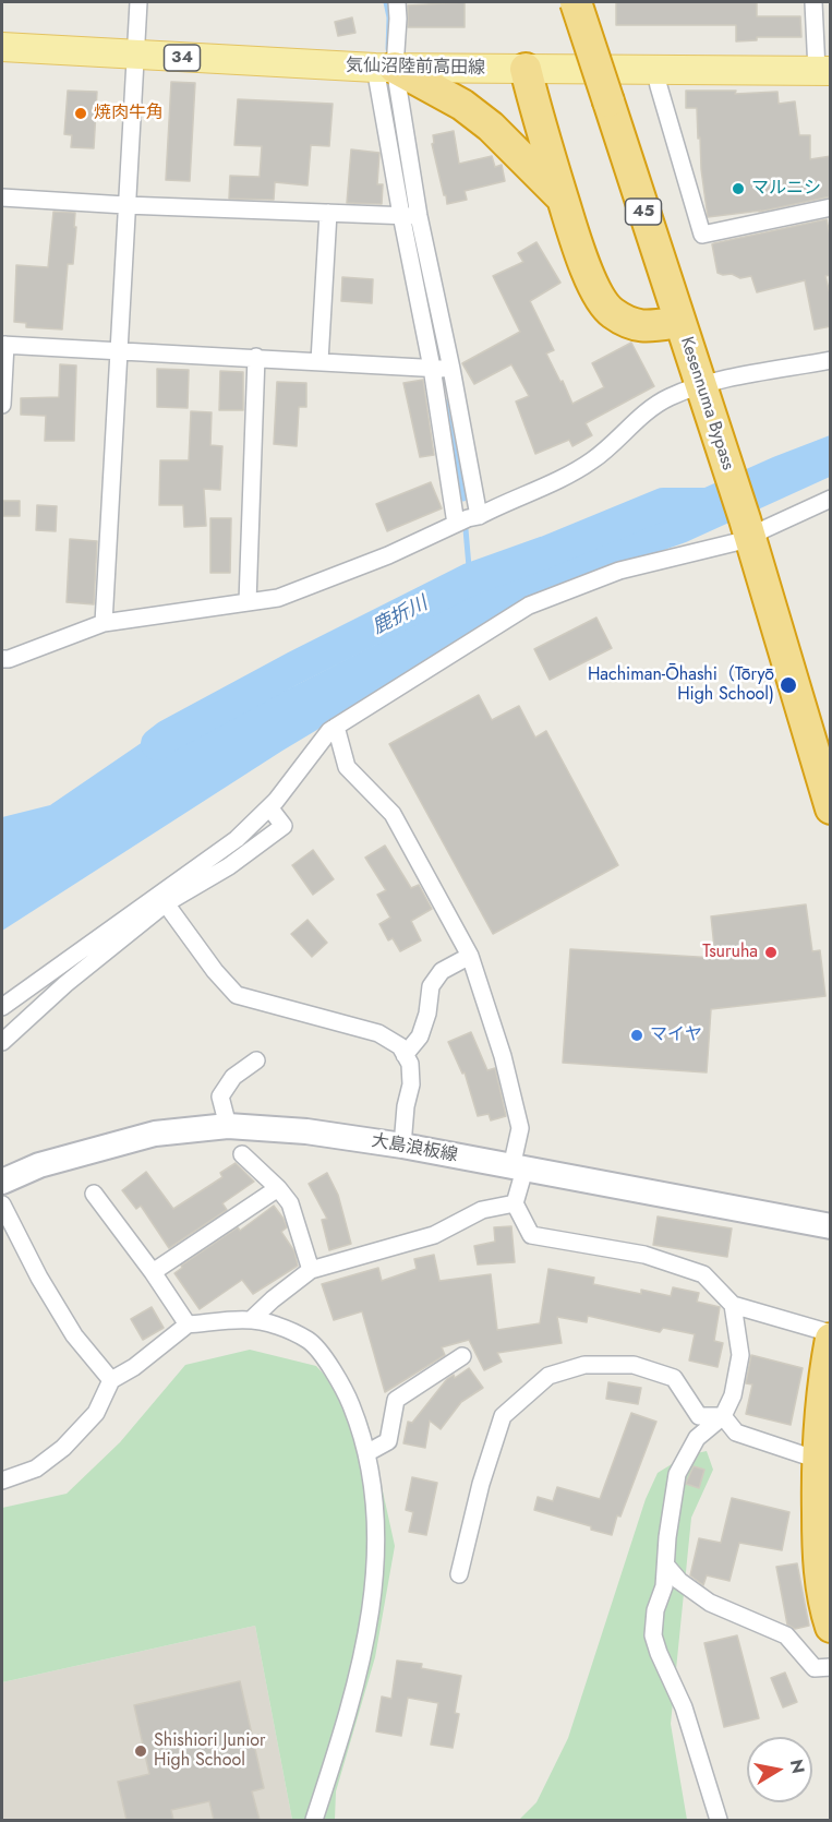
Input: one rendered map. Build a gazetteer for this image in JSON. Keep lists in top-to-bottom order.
{
  "streets": {
    "highway": ["45", "Kesennuma Bypass"],
    "main road": ["34", "気仙沼陸前高田線", "大島浪板線"]
  },
  "water": ["鹿折川"],
  "places": [
    "焼肉牛角",
    "マルニシ",
    "Hachiman-Ōhashi（Tōryō High School)",
    "Tsuruha",
    "マイヤ",
    "Shishiori Junior High School"
  ],
  "north": "right"
}
